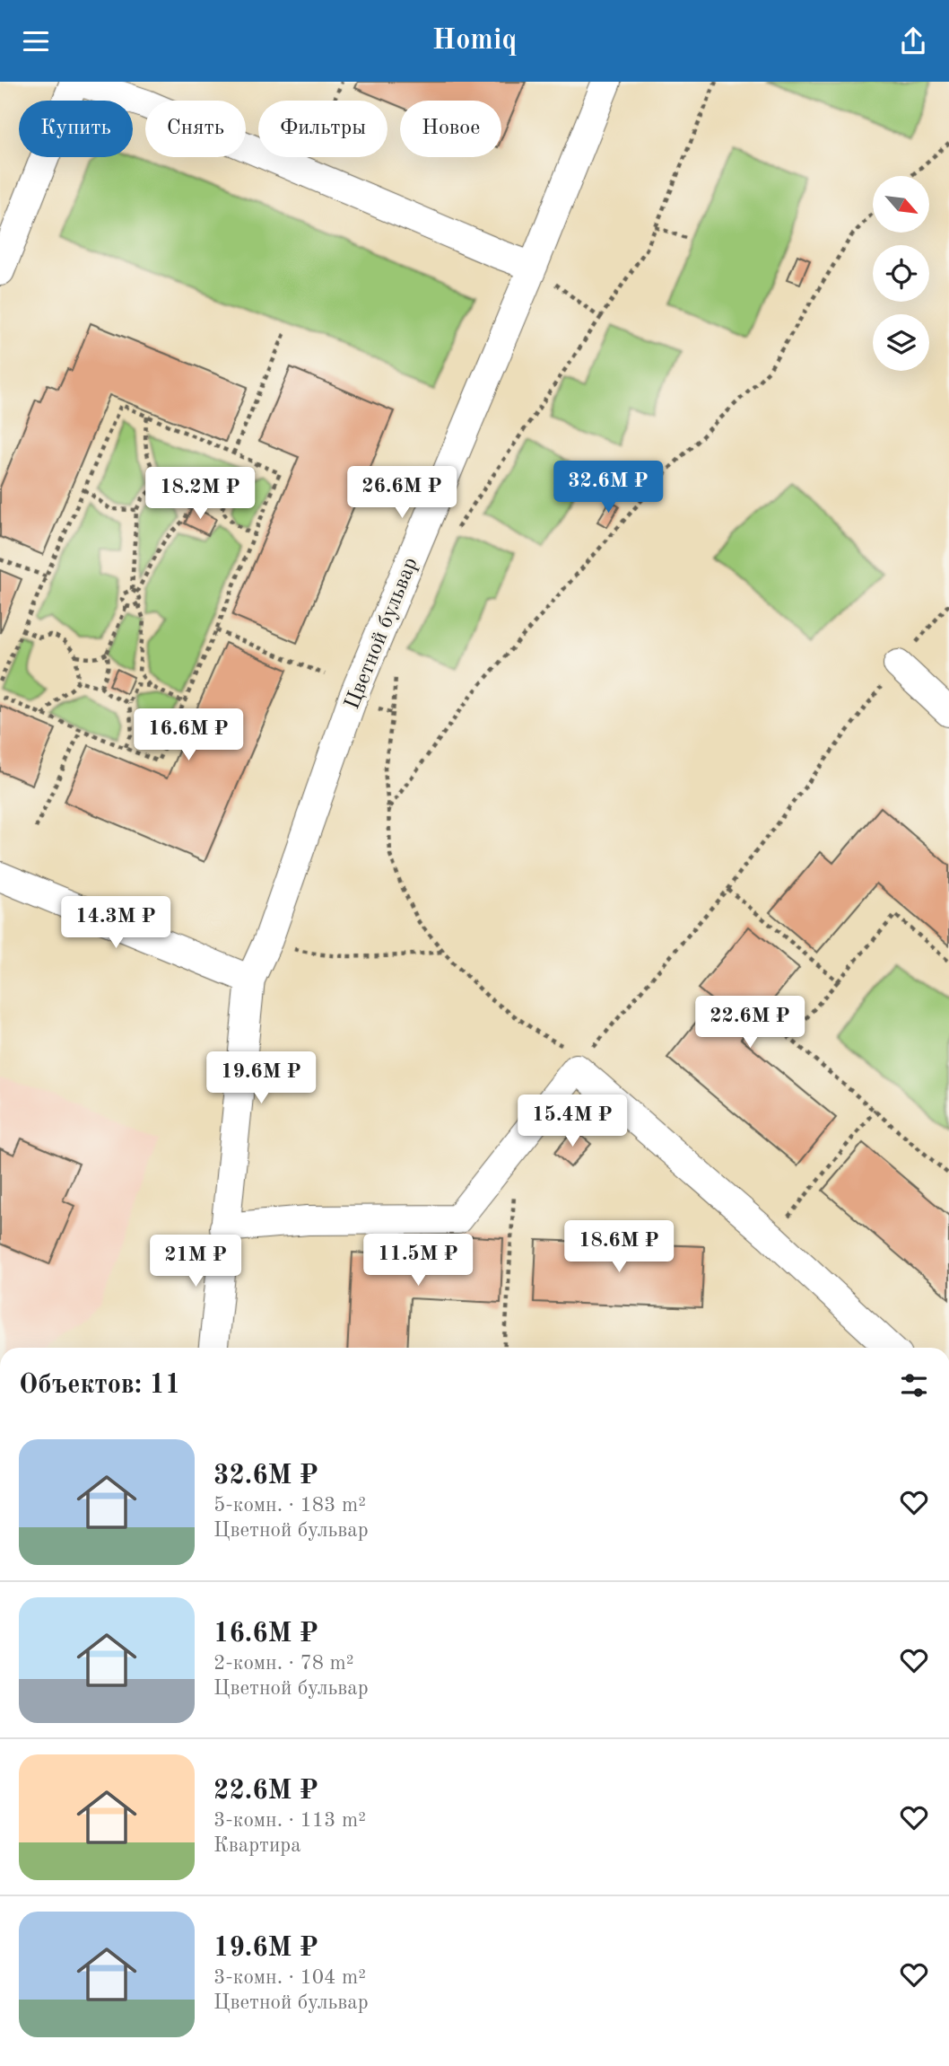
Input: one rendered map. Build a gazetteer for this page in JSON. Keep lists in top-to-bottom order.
{
  "streets": {
    "street": ["Цветной бульвар"]
  },
  "north": "bottom right",
  "page": {
    "header": "Homiq",
    "chip": [
      "Купить",
      "Снять",
      "Фильтры",
      "Новое"
    ],
    "price": [
      "32.6M ₽",
      "26.6M ₽",
      "18.2M ₽",
      "16.6M ₽",
      "14.3M ₽",
      "22.6M ₽",
      "19.6M ₽",
      "15.4M ₽",
      "18.6M ₽",
      "11.5M ₽",
      "21M ₽"
    ],
    "heading": "Объектов: 11",
    "list": [
      {
        "name": "32.6M ₽",
        "note": "5-комн. · 183 m² · Цветной бульвар"
      },
      {
        "name": "16.6M ₽",
        "note": "2-комн. · 78 m² · Цветной бульвар"
      },
      {
        "name": "22.6M ₽",
        "note": "3-комн. · 113 m² · Квартира"
      },
      {
        "name": "19.6M ₽",
        "note": "3-комн. · 104 m² · Цветной бульвар"
      }
    ]
  }
}
